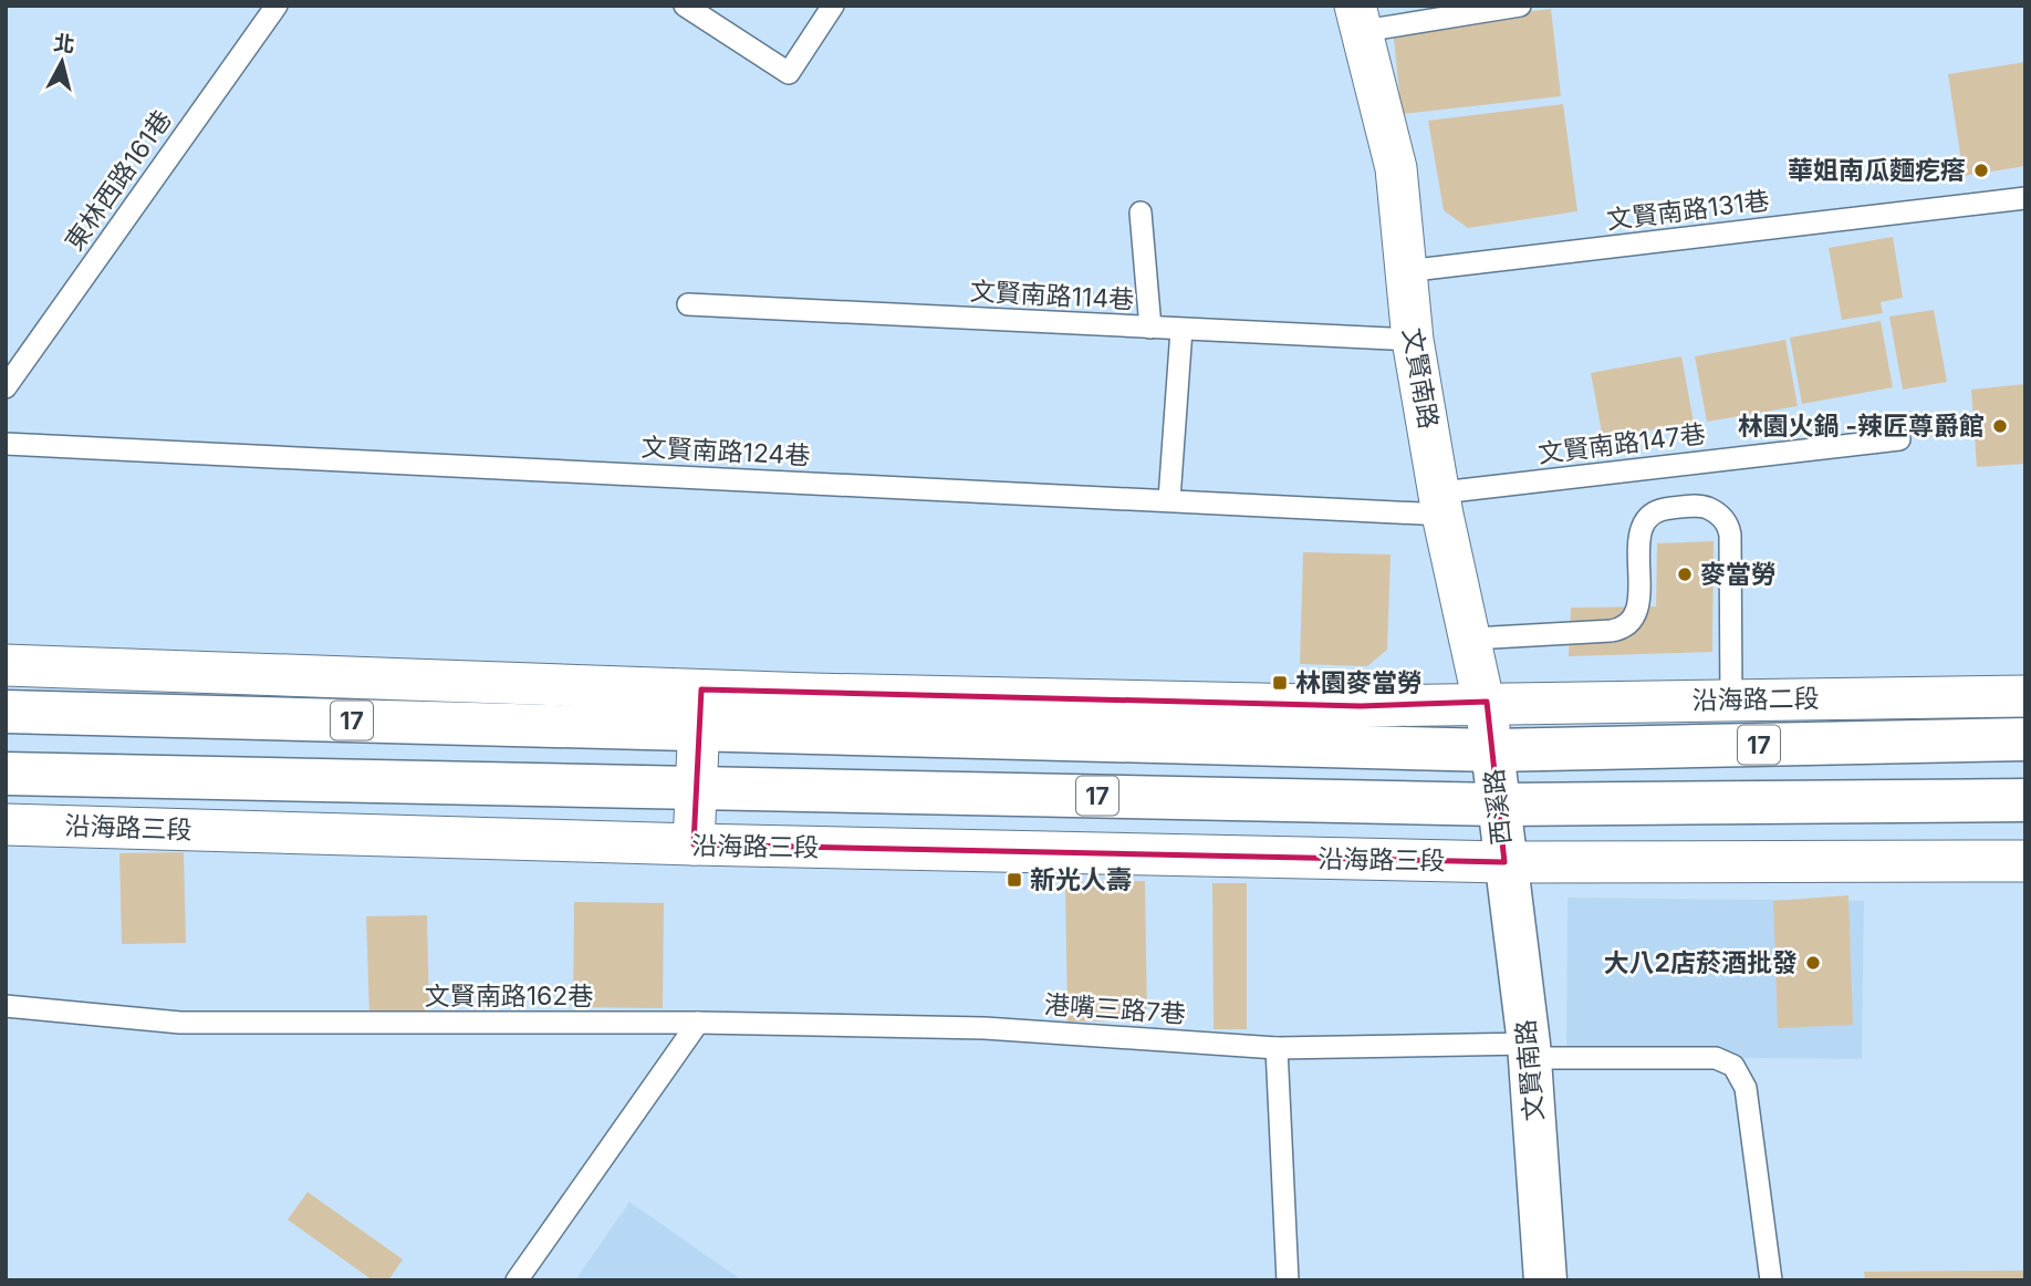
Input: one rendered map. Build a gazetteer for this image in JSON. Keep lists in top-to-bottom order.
{
  "streets": {
    "main road": [
      "文賢南路",
      "沿海路二段",
      "17",
      "西溪路",
      "沿海路三段"
    ],
    "lane": [
      "東林西路161巷",
      "文賢南路131巷",
      "文賢南路114巷",
      "文賢南路147巷",
      "文賢南路124巷",
      "文賢南路162巷",
      "港嘴三路7巷"
    ]
  },
  "crossings": [
    ["文賢南路131巷", "文賢南路"],
    ["文賢南路114巷", "文賢南路"],
    ["文賢南路", "文賢南路147巷"],
    ["文賢南路", "文賢南路124巷"],
    ["文賢南路", "沿海路二段"],
    ["文賢南路", "17"],
    ["文賢南路", "西溪路"],
    ["文賢南路", "沿海路三段"],
    ["文賢南路", "港嘴三路7巷"],
    ["文賢南路147巷", "文賢南路124巷"],
    ["沿海路二段", "17"],
    ["沿海路二段", "西溪路"],
    ["17", "西溪路"],
    ["17", "沿海路三段"],
    ["西溪路", "沿海路三段"],
    ["文賢南路162巷", "港嘴三路7巷"]
  ],
  "places": {
    "other": [
      "華姐南瓜麵疙瘩",
      "林園火鍋 -辣匠尊爵館",
      "麥當勞",
      "大八2店菸酒批發"
    ],
    "transit": ["林園麥當勞", "新光人壽"]
  },
  "north": "top"
}
